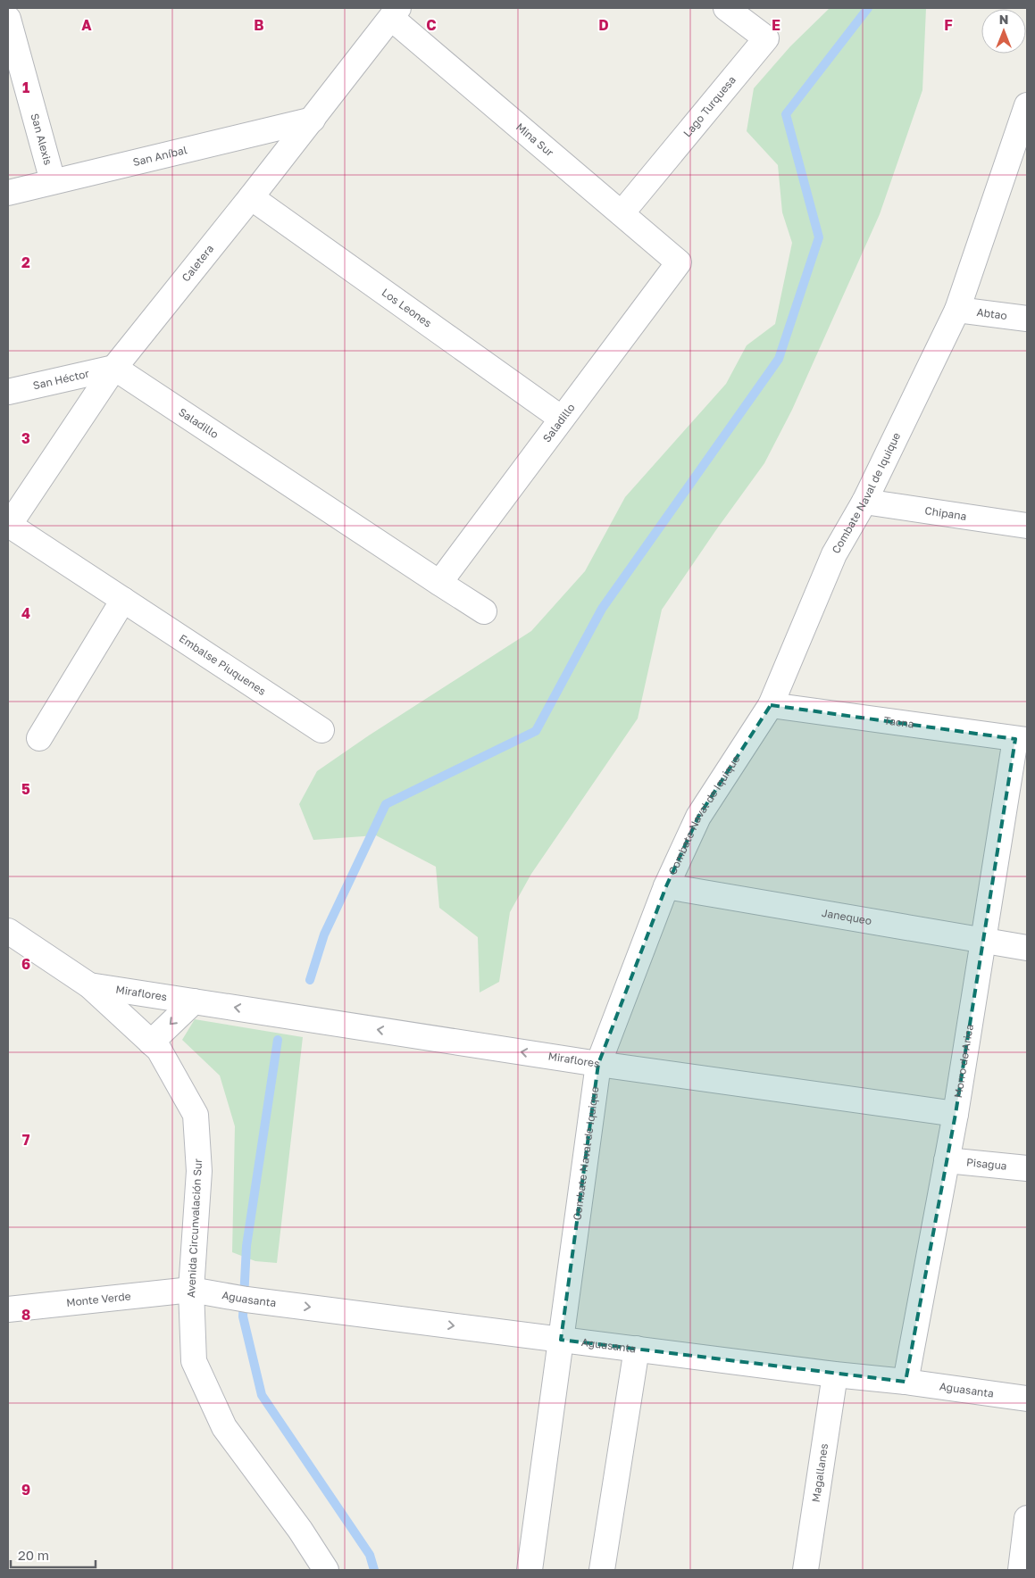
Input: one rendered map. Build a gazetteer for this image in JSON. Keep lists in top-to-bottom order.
{
  "streets": {
    "street": [
      "Lago Turquesa",
      "San Alexis",
      "Mina Sur",
      "San Aníbal",
      "Caletera",
      "Los Leones",
      "Abtao",
      "San Héctor",
      "Saladillo",
      "Combate Naval de Iquique",
      "Chipana",
      "Embalse Piuquenes",
      "Tacna",
      "Janequeo",
      "Miraflores",
      "Morro de Arica",
      "Pisagua",
      "Avenida Circunvalación Sur",
      "Aguasanta",
      "Monte Verde",
      "Magallanes"
    ]
  },
  "crossings": [
    ["Lago Turquesa", "Mina Sur"],
    ["San Alexis", "San Aníbal"],
    ["Mina Sur", "Caletera"],
    ["Mina Sur", "Saladillo"],
    ["San Aníbal", "Caletera"],
    ["Caletera", "Los Leones"],
    ["Caletera", "San Héctor"],
    ["Caletera", "Saladillo"],
    ["Caletera", "Embalse Piuquenes"],
    ["Los Leones", "Saladillo"],
    ["Abtao", "Combate Naval de Iquique"],
    ["San Héctor", "Saladillo"],
    ["Combate Naval de Iquique", "Chipana"],
    ["Combate Naval de Iquique", "Tacna"],
    ["Combate Naval de Iquique", "Janequeo"],
    ["Combate Naval de Iquique", "Miraflores"],
    ["Combate Naval de Iquique", "Aguasanta"],
    ["Tacna", "Morro de Arica"],
    ["Janequeo", "Morro de Arica"],
    ["Miraflores", "Morro de Arica"],
    ["Miraflores", "Avenida Circunvalación Sur"],
    ["Morro de Arica", "Pisagua"],
    ["Morro de Arica", "Aguasanta"],
    ["Avenida Circunvalación Sur", "Aguasanta"],
    ["Avenida Circunvalación Sur", "Monte Verde"],
    ["Aguasanta", "Monte Verde"],
    ["Aguasanta", "Magallanes"]
  ],
  "one_way": ["Miraflores", "Aguasanta"],
  "scale_bar": "20 m",
  "north": "top",
  "grid": {
    "columns": [
      "A",
      "B",
      "C",
      "D",
      "E",
      "F"
    ],
    "rows": [
      "1",
      "2",
      "3",
      "4",
      "5",
      "6",
      "7",
      "8",
      "9"
    ]
  }
}
